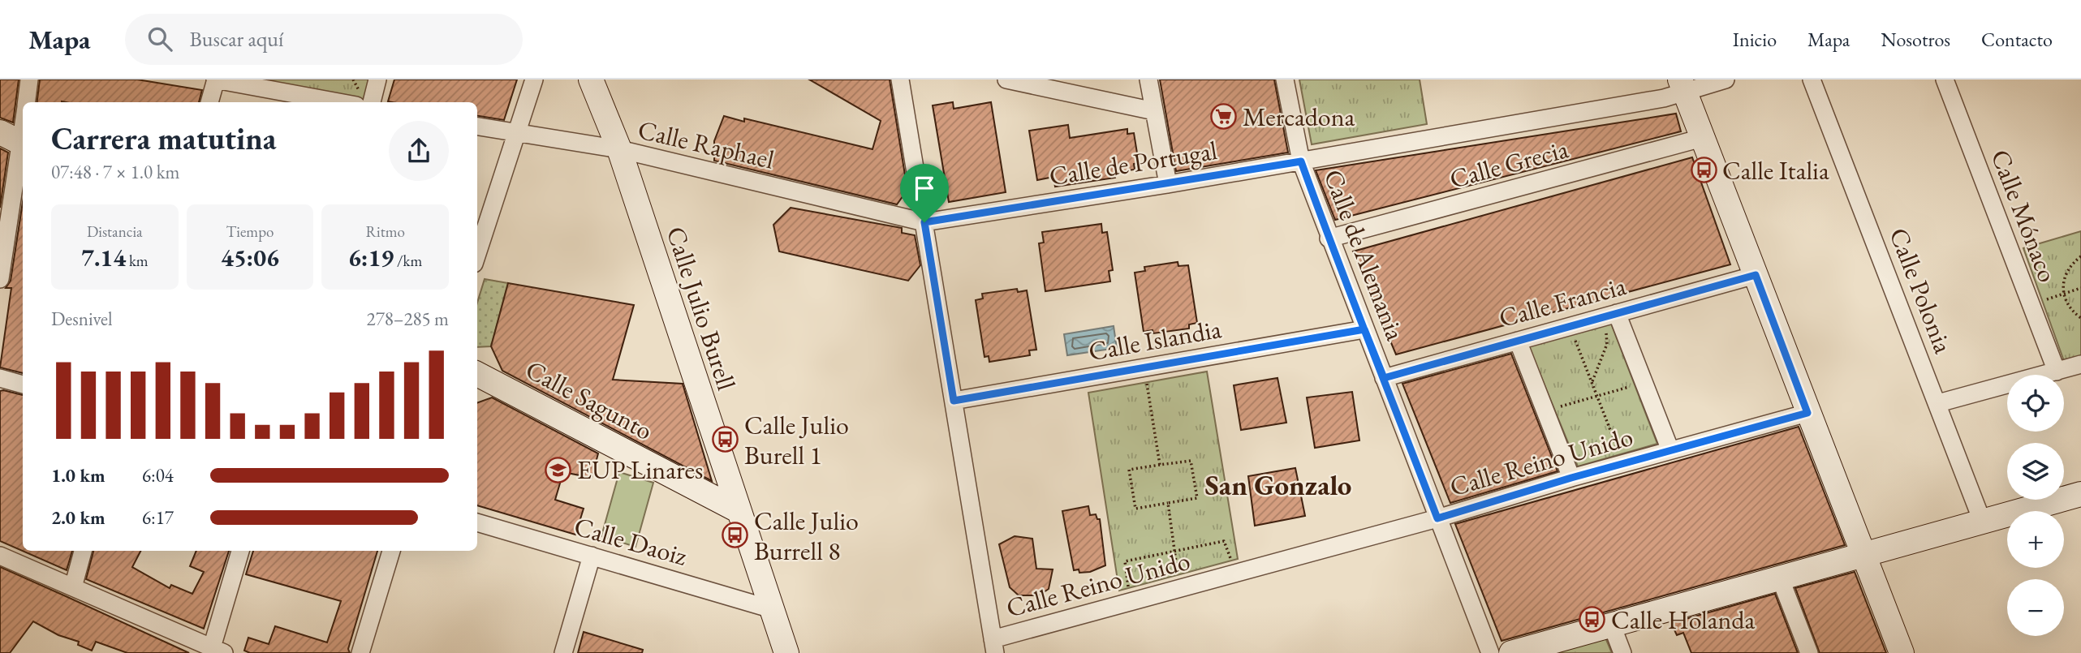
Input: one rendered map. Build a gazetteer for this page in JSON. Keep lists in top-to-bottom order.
{
  "streets": {
    "street": [
      "Calle Raphael",
      "Calle de Portugal",
      "Calle Grecia",
      "Calle Mónaco",
      "Calle de Alemania",
      "Calle Polonia",
      "Calle Francia",
      "Calle Julio Burell",
      "Calle Islandia",
      "Calle Sagunto",
      "Calle Reino Unido",
      "Calle Daoiz"
    ]
  },
  "crossings": [
    ["Calle Raphael", "Calle de Portugal"],
    ["Calle Raphael", "Calle Julio Burell"],
    ["Calle de Portugal", "Calle de Alemania"],
    ["Calle Grecia", "Calle de Alemania"],
    ["Calle de Alemania", "Calle Francia"],
    ["Calle de Alemania", "Calle Islandia"],
    ["Calle de Alemania", "Calle Reino Unido"],
    ["Calle Julio Burell", "Calle Sagunto"],
    ["Calle Julio Burell", "Calle Daoiz"]
  ],
  "districts": ["San Gonzalo"],
  "places": {
    "supermarket": ["Mercadona"],
    "bus stop": [
      "Calle Italia",
      "Calle Julio Burell 1",
      "Calle Julio Burrell 8",
      "Calle Holanda"
    ],
    "school or university": ["EUP Linares"]
  },
  "page": {
    "header": "Mapa",
    "search": "Buscar aquí",
    "nav": [
      "Inicio",
      "Mapa",
      "Nosotros",
      "Contacto"
    ],
    "heading": ["Carrera matutina", "07:48 · 7 × 1.0 km"],
    "stats": [
      ["Distancia", "7.14 km"],
      ["Tiempo", "45:06"],
      ["Ritmo", "6:19 /km"]
    ],
    "chart": ["Desnivel", "278–285 m"],
    "map_buttons": ["+", "−"],
    "list": [
      {
        "name": "1.0 km",
        "note": "6:04"
      },
      {
        "name": "2.0 km",
        "note": "6:17"
      }
    ]
  }
}
